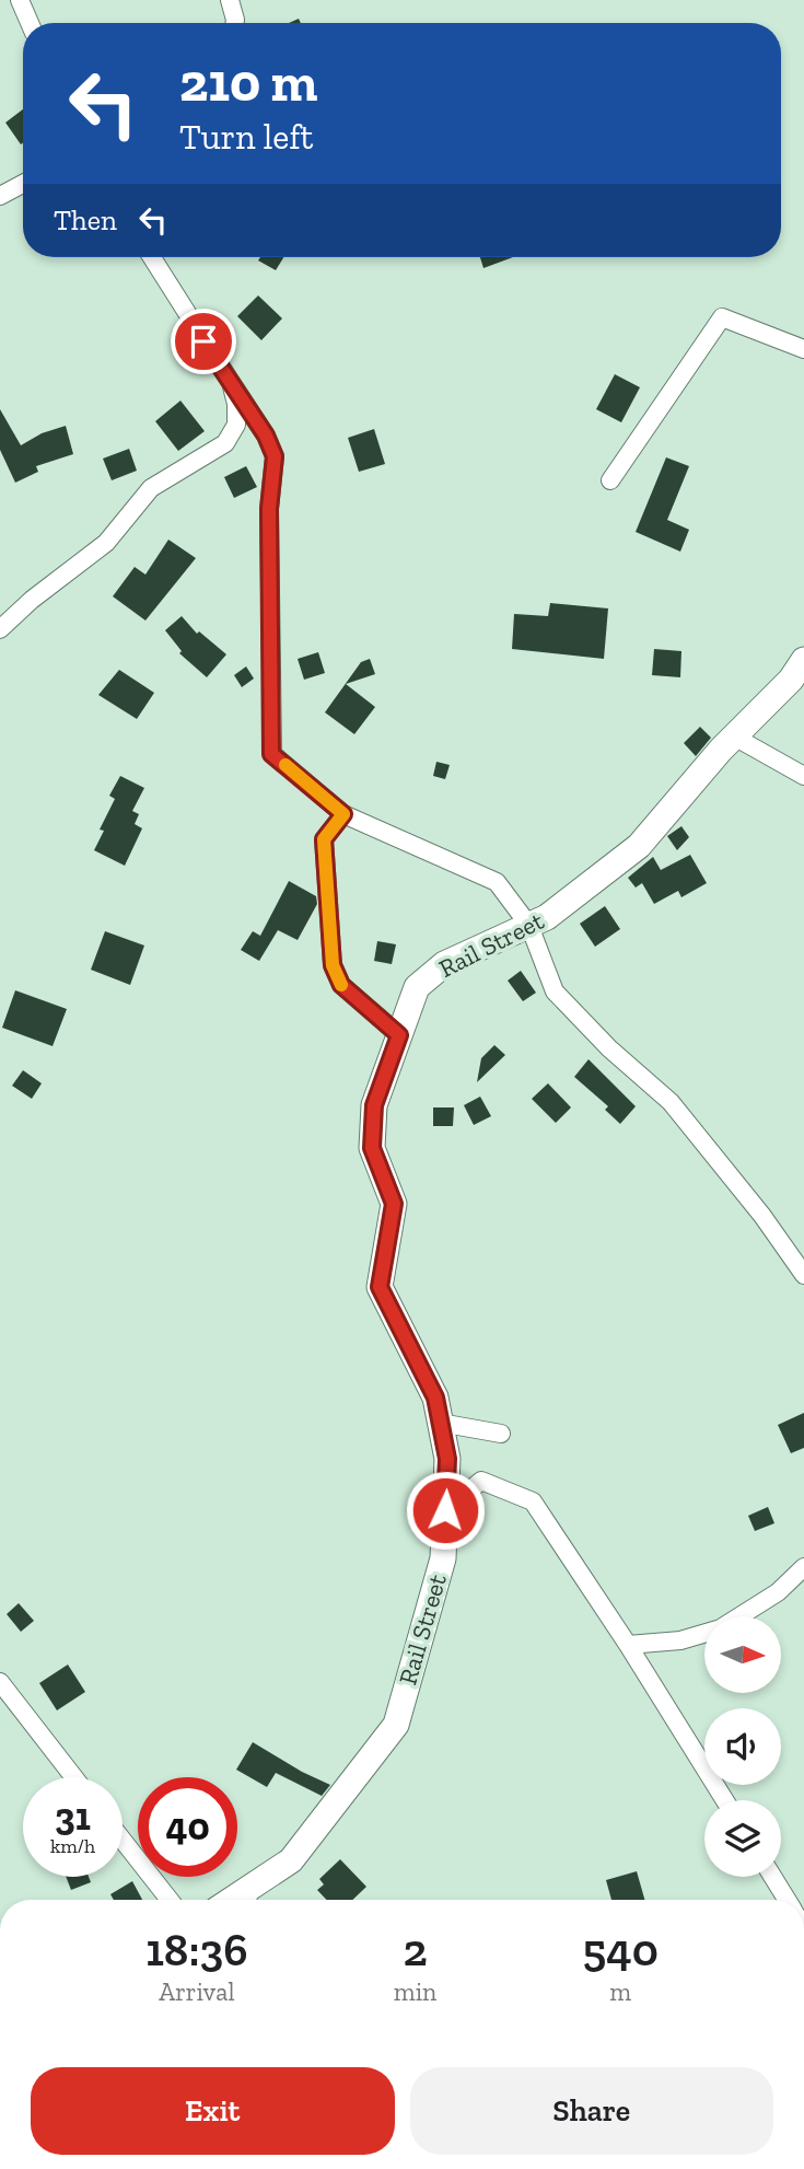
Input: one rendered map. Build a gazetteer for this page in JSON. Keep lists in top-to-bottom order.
{
  "streets": {
    "street": ["Rail Street"]
  },
  "north": "right",
  "page": {
    "turn": ["210 m", "Turn left"],
    "then": "Then",
    "speed": "31 km/h",
    "limit": "40",
    "eta": [
      "18:36",
      "Arrival",
      "2",
      "min",
      "540",
      "m"
    ],
    "buttons": ["Exit", "Share"]
  }
}
